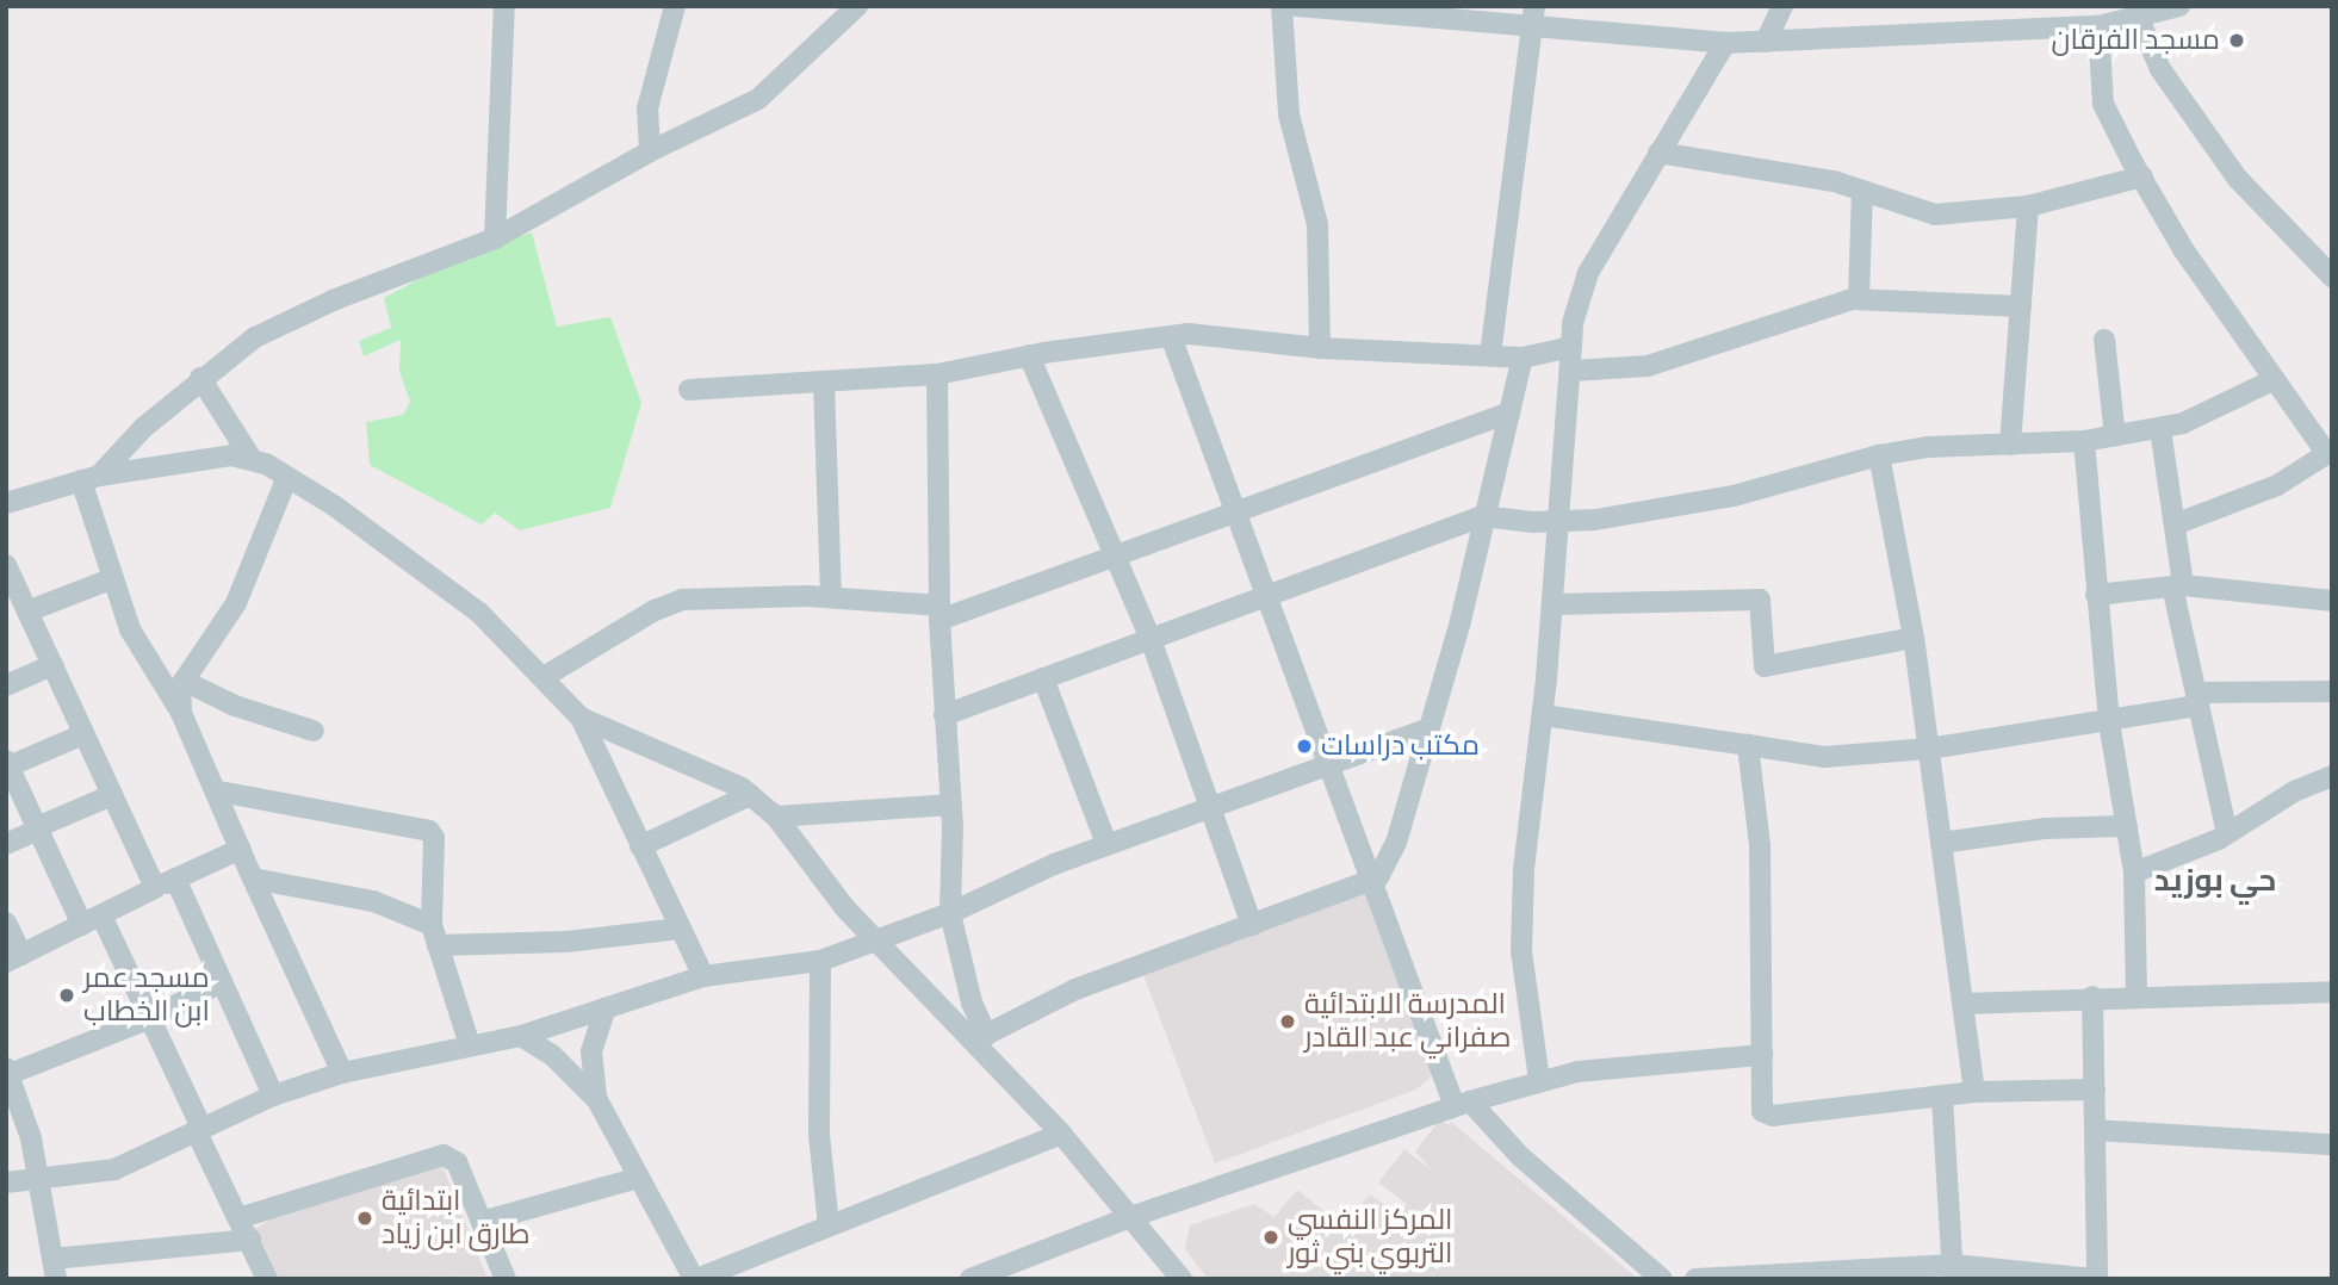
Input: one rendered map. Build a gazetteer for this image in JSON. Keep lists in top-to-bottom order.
{
  "districts": ["حي بوزيد"],
  "places": [
    "مسجد الفرقان",
    "مكتب دراسات",
    "مسجد عمر ابن الخطاب",
    "المدرسة الابتدائية صفراني عبد القادر",
    "ابتدائية طارق ابن زياد",
    "المركز النفسي التربوي بني ثور"
  ]
}
